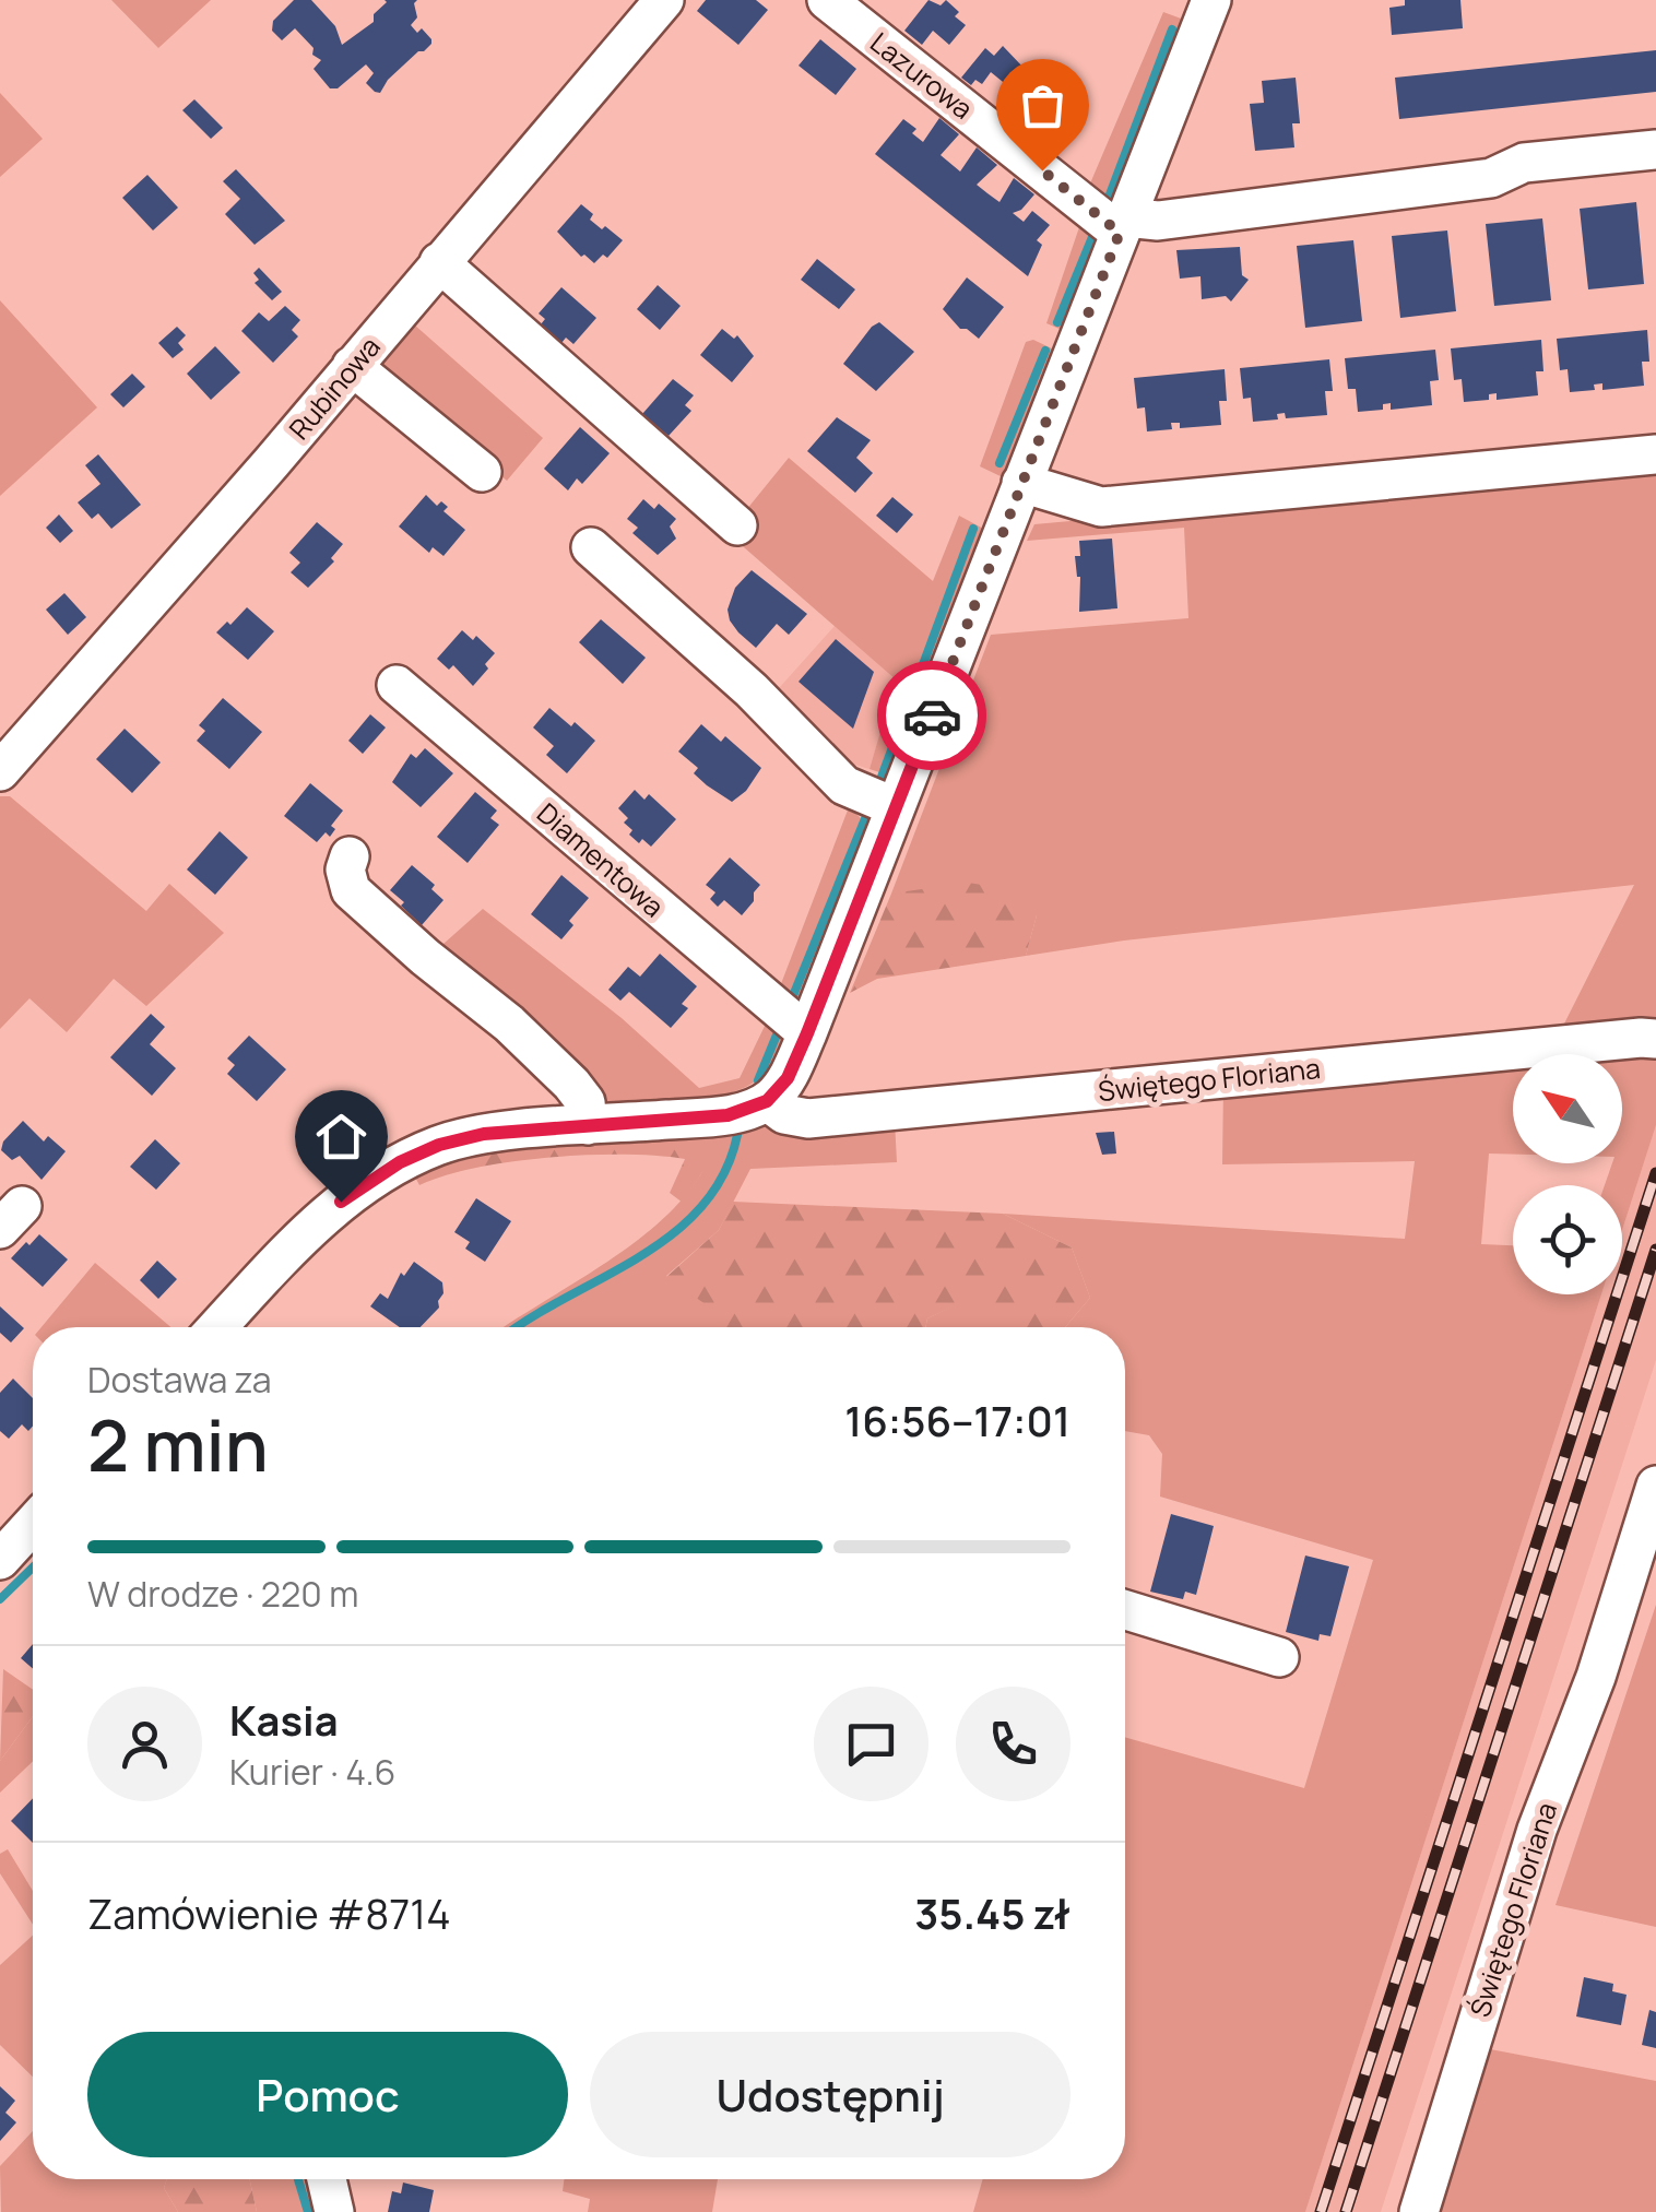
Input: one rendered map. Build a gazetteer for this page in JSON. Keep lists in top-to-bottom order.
{
  "streets": {
    "street": [
      "Lazurowa",
      "Rubinowa",
      "Diamentowa",
      "Świętego Floriana"
    ]
  },
  "north": "top left",
  "page": {
    "heading": ["2 min", "Dostawa za", "16:56–17:01"],
    "panel": [
      "Kasia",
      "Kurier · 4.6",
      "Zamówienie #8714",
      "35.45 zł"
    ],
    "bar": "W drodze · 220 m",
    "buttons": ["Pomoc", "Udostępnij"]
  }
}
